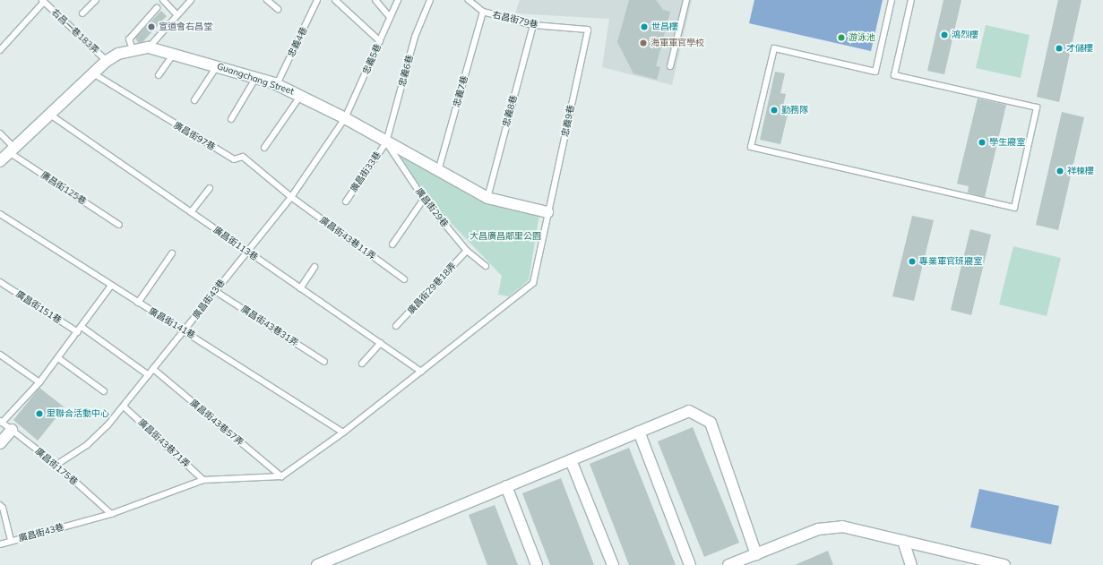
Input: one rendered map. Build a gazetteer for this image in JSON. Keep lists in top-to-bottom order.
{
  "streets": {
    "street": ["Guangchang Street"],
    "lane": [
      "右昌街79巷",
      "右昌一巷183弄",
      "忠義4巷",
      "忠義5巷",
      "忠義6巷",
      "忠義7巷",
      "忠義8巷",
      "忠義9巷",
      "廣昌街97巷",
      "廣昌街33巷",
      "廣昌街125巷",
      "廣昌街29巷",
      "廣昌街43巷11弄",
      "廣昌街113巷",
      "廣昌街29巷18弄",
      "廣昌街43巷",
      "廣昌街151巷",
      "廣昌街141巷",
      "廣昌街43巷31弄",
      "廣昌街43巷57弄",
      "廣昌街43巷71弄",
      "廣昌街175巷"
    ]
  },
  "crossings": [
    ["右昌街79巷", "忠義7巷"],
    ["右昌街79巷", "忠義8巷"],
    ["右昌街79巷", "忠義9巷"],
    ["右昌一巷183弄", "Guangchang Street"],
    ["忠義4巷", "Guangchang Street"],
    ["忠義5巷", "Guangchang Street"],
    ["忠義5巷", "廣昌街43巷"],
    ["忠義6巷", "Guangchang Street"],
    ["忠義6巷", "廣昌街33巷"],
    ["忠義6巷", "廣昌街29巷"],
    ["Guangchang Street", "忠義7巷"],
    ["Guangchang Street", "忠義8巷"],
    ["Guangchang Street", "忠義9巷"],
    ["Guangchang Street", "廣昌街97巷"],
    ["Guangchang Street", "廣昌街33巷"],
    ["Guangchang Street", "廣昌街125巷"],
    ["Guangchang Street", "廣昌街29巷"],
    ["Guangchang Street", "廣昌街113巷"],
    ["Guangchang Street", "廣昌街43巷"],
    ["忠義9巷", "廣昌街113巷"],
    ["忠義9巷", "廣昌街43巷"],
    ["忠義9巷", "廣昌街141巷"],
    ["忠義9巷", "廣昌街43巷57弄"],
    ["廣昌街97巷", "廣昌街43巷11弄"],
    ["廣昌街97巷", "廣昌街43巷"],
    ["廣昌街33巷", "廣昌街29巷"],
    ["廣昌街29巷", "廣昌街29巷18弄"],
    ["廣昌街43巷11弄", "廣昌街43巷"],
    ["廣昌街113巷", "廣昌街43巷"],
    ["廣昌街43巷", "廣昌街141巷"],
    ["廣昌街43巷", "廣昌街43巷31弄"],
    ["廣昌街43巷", "廣昌街43巷57弄"],
    ["廣昌街43巷", "廣昌街43巷71弄"],
    ["廣昌街43巷", "廣昌街175巷"]
  ],
  "parks": ["大昌廣昌鄰里公園"],
  "places": [
    "宣道會右昌堂",
    "世昌樓",
    "鴻烈樓",
    "游泳池",
    "海軍軍官學校",
    "才儲樓",
    "勤務隊",
    "學生寢室",
    "祥棟樓",
    "專業軍官班寢室",
    "里聯合活動中心"
  ]
}
